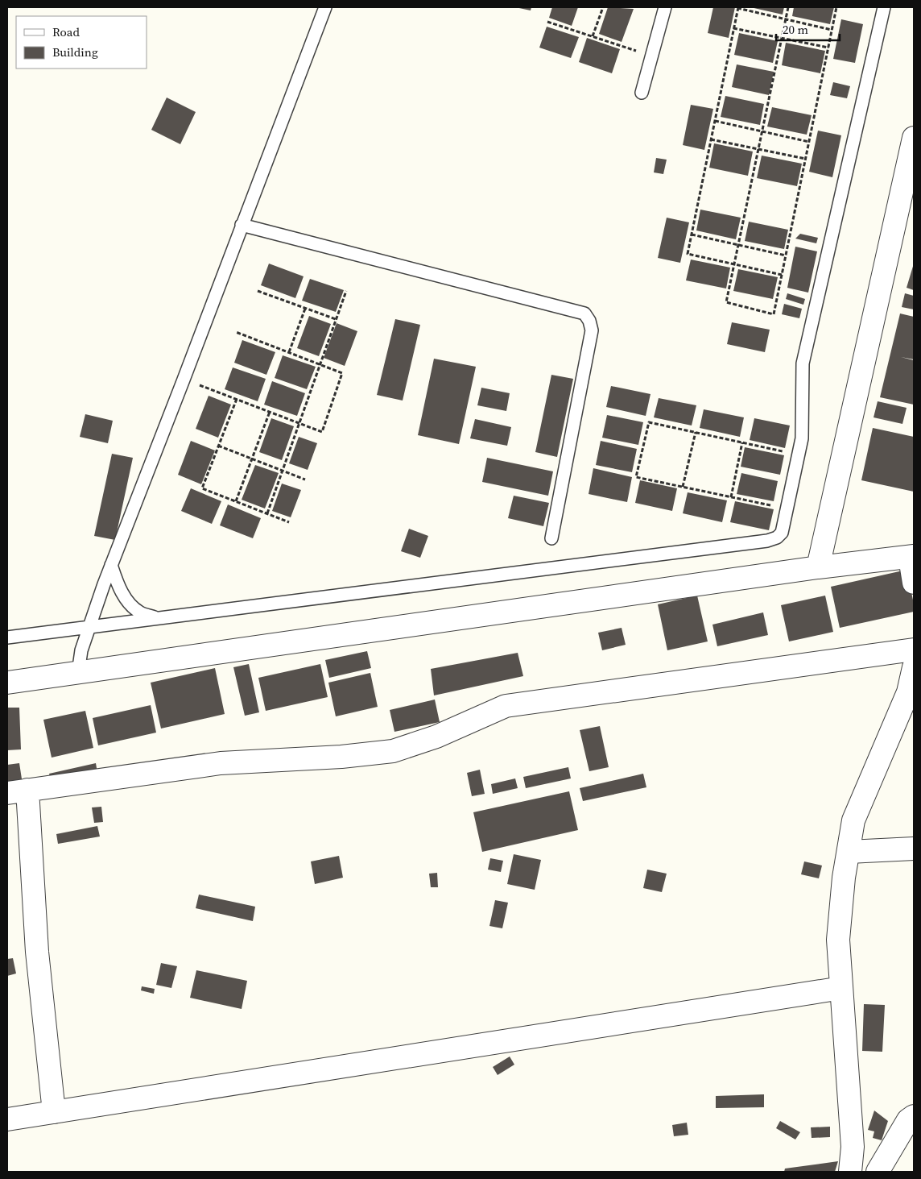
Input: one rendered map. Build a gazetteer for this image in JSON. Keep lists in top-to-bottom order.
{
  "legend": ["Road", "Building"],
  "scale_bar": "20 m"
}
